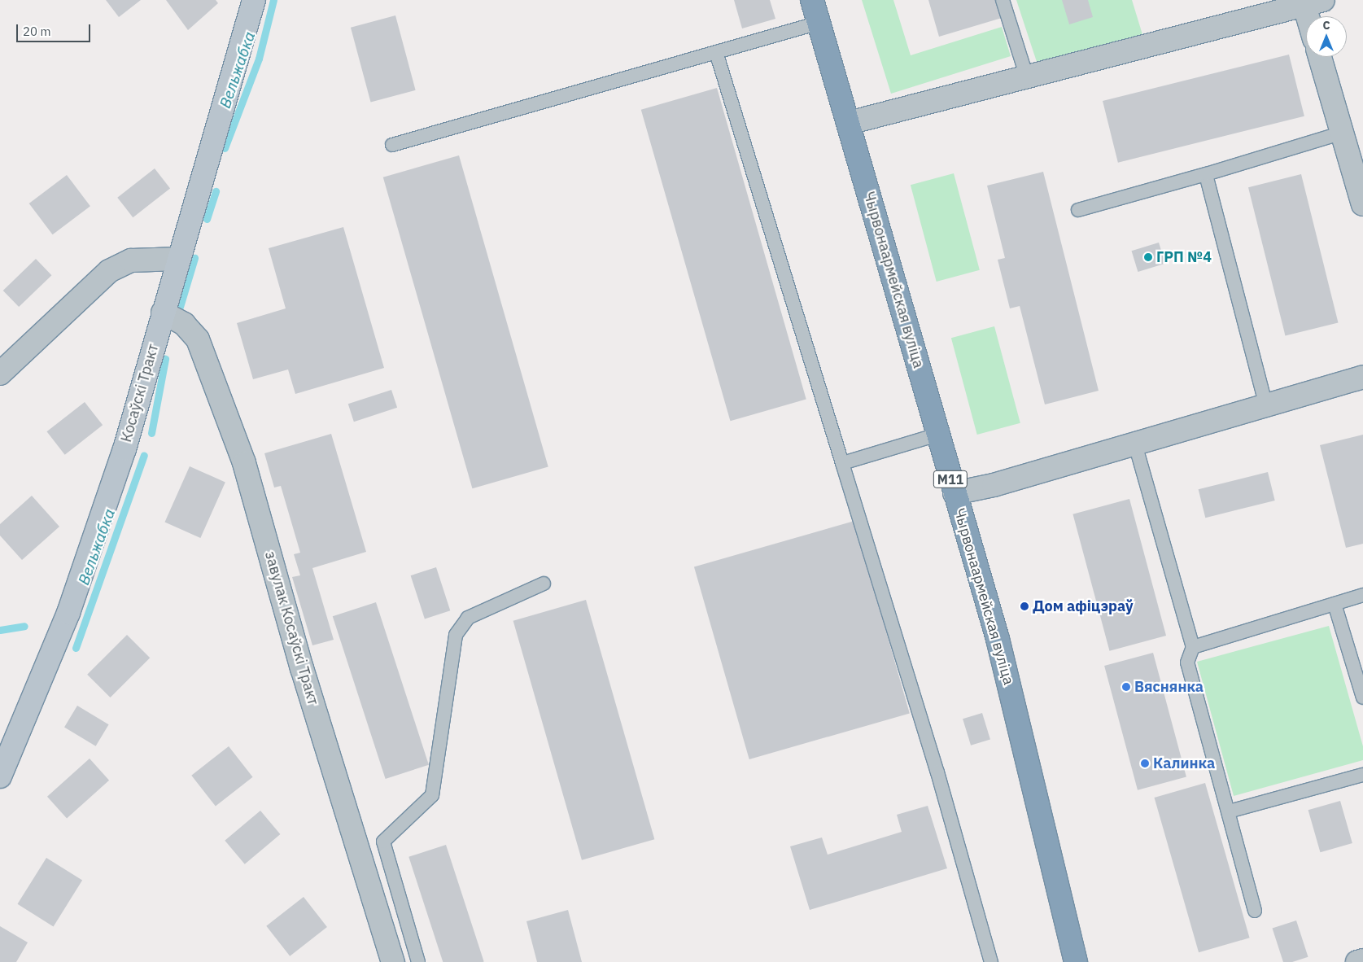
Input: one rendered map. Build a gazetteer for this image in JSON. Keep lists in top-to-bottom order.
{
  "streets": {
    "highway": ["Чырвонаармейская вуліца", "М11"],
    "main road": ["Косаўскі Тракт"],
    "street": ["завулак Косаўскі Тракт"]
  },
  "crossings": [
    ["Косаўскі Тракт", "завулак Косаўскі Тракт"]
  ],
  "water": ["Вельжабка"],
  "places": [
    "ГРП №4",
    "Дом афіцэраў",
    "Вяснянка",
    "Калинка"
  ],
  "scale_bar": "20 m",
  "north": "top"
}
